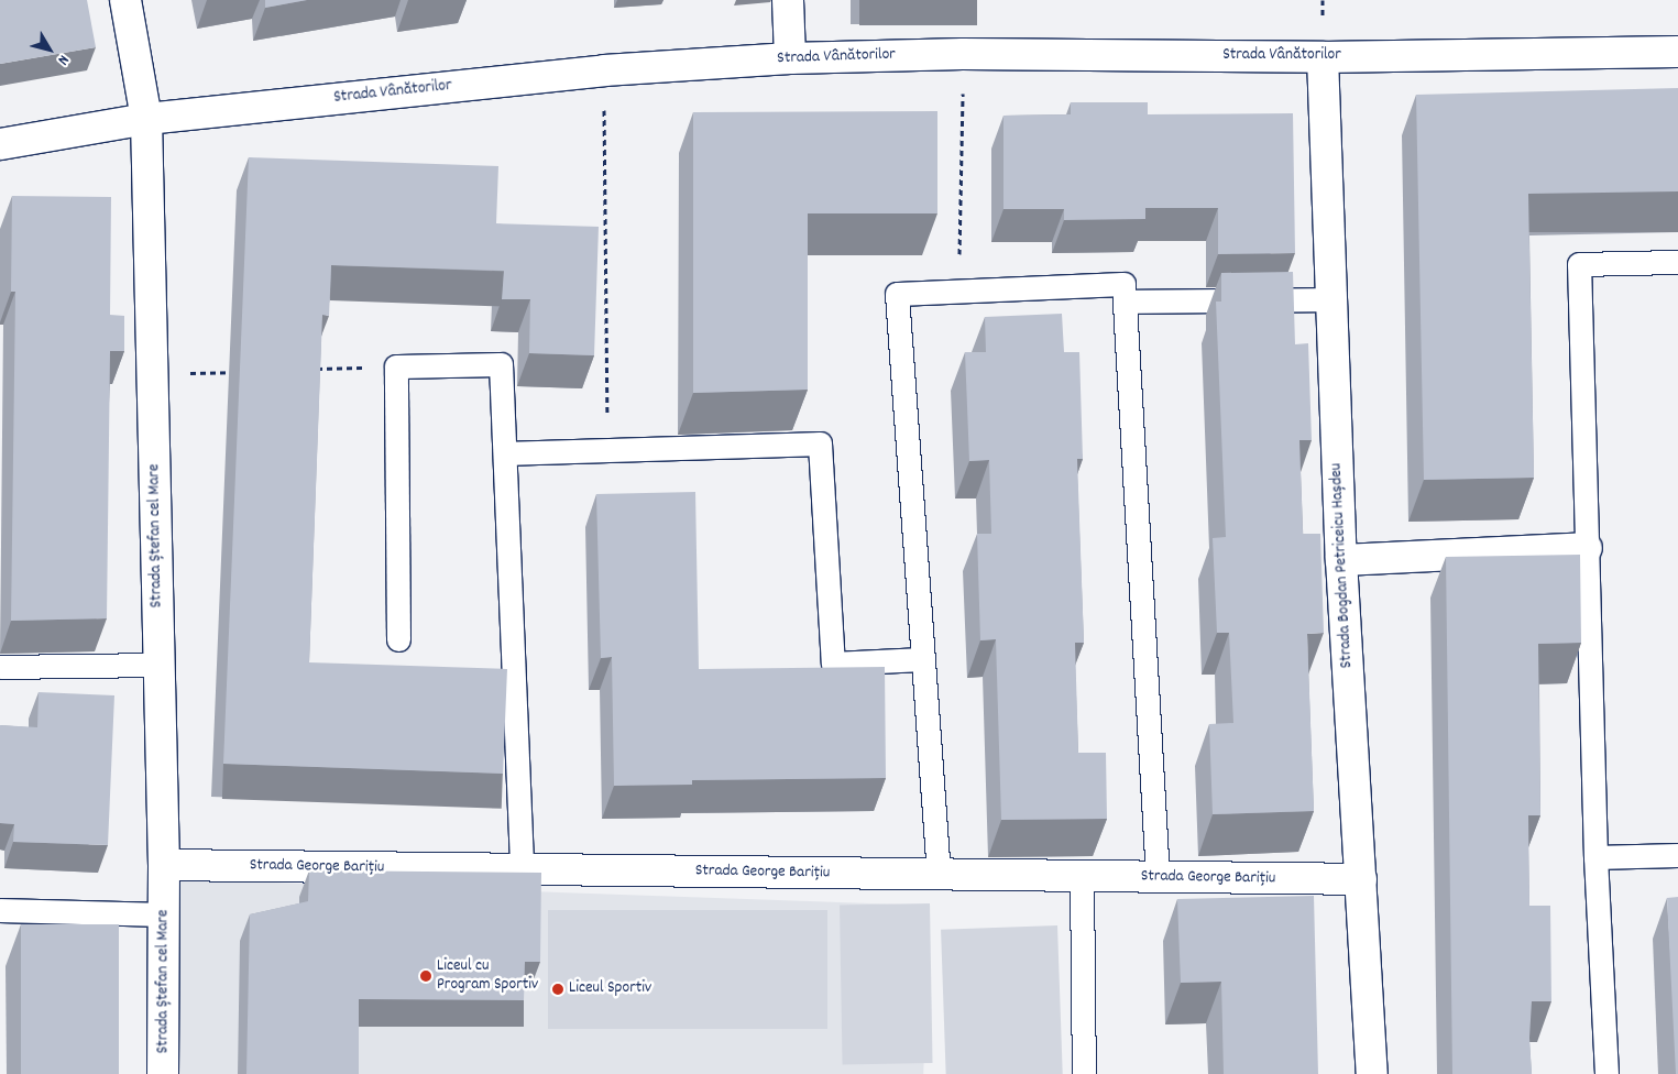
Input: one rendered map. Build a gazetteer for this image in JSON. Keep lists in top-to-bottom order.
{
  "streets": {
    "street": [
      "Strada Vânătorilor",
      "Strada Ștefan cel Mare",
      "Strada Bogdan Petriceicu Hașdeu",
      "Strada George Barițiu"
    ]
  },
  "crossings": [
    ["Strada Vânătorilor", "Strada Ștefan cel Mare"],
    ["Strada Vânătorilor", "Strada Bogdan Petriceicu Hașdeu"],
    ["Strada Ștefan cel Mare", "Strada George Barițiu"],
    ["Strada Bogdan Petriceicu Hașdeu", "Strada George Barițiu"]
  ],
  "places": ["Liceul cu Program Sportiv", "Liceul Sportiv"],
  "north": "bottom right"
}
